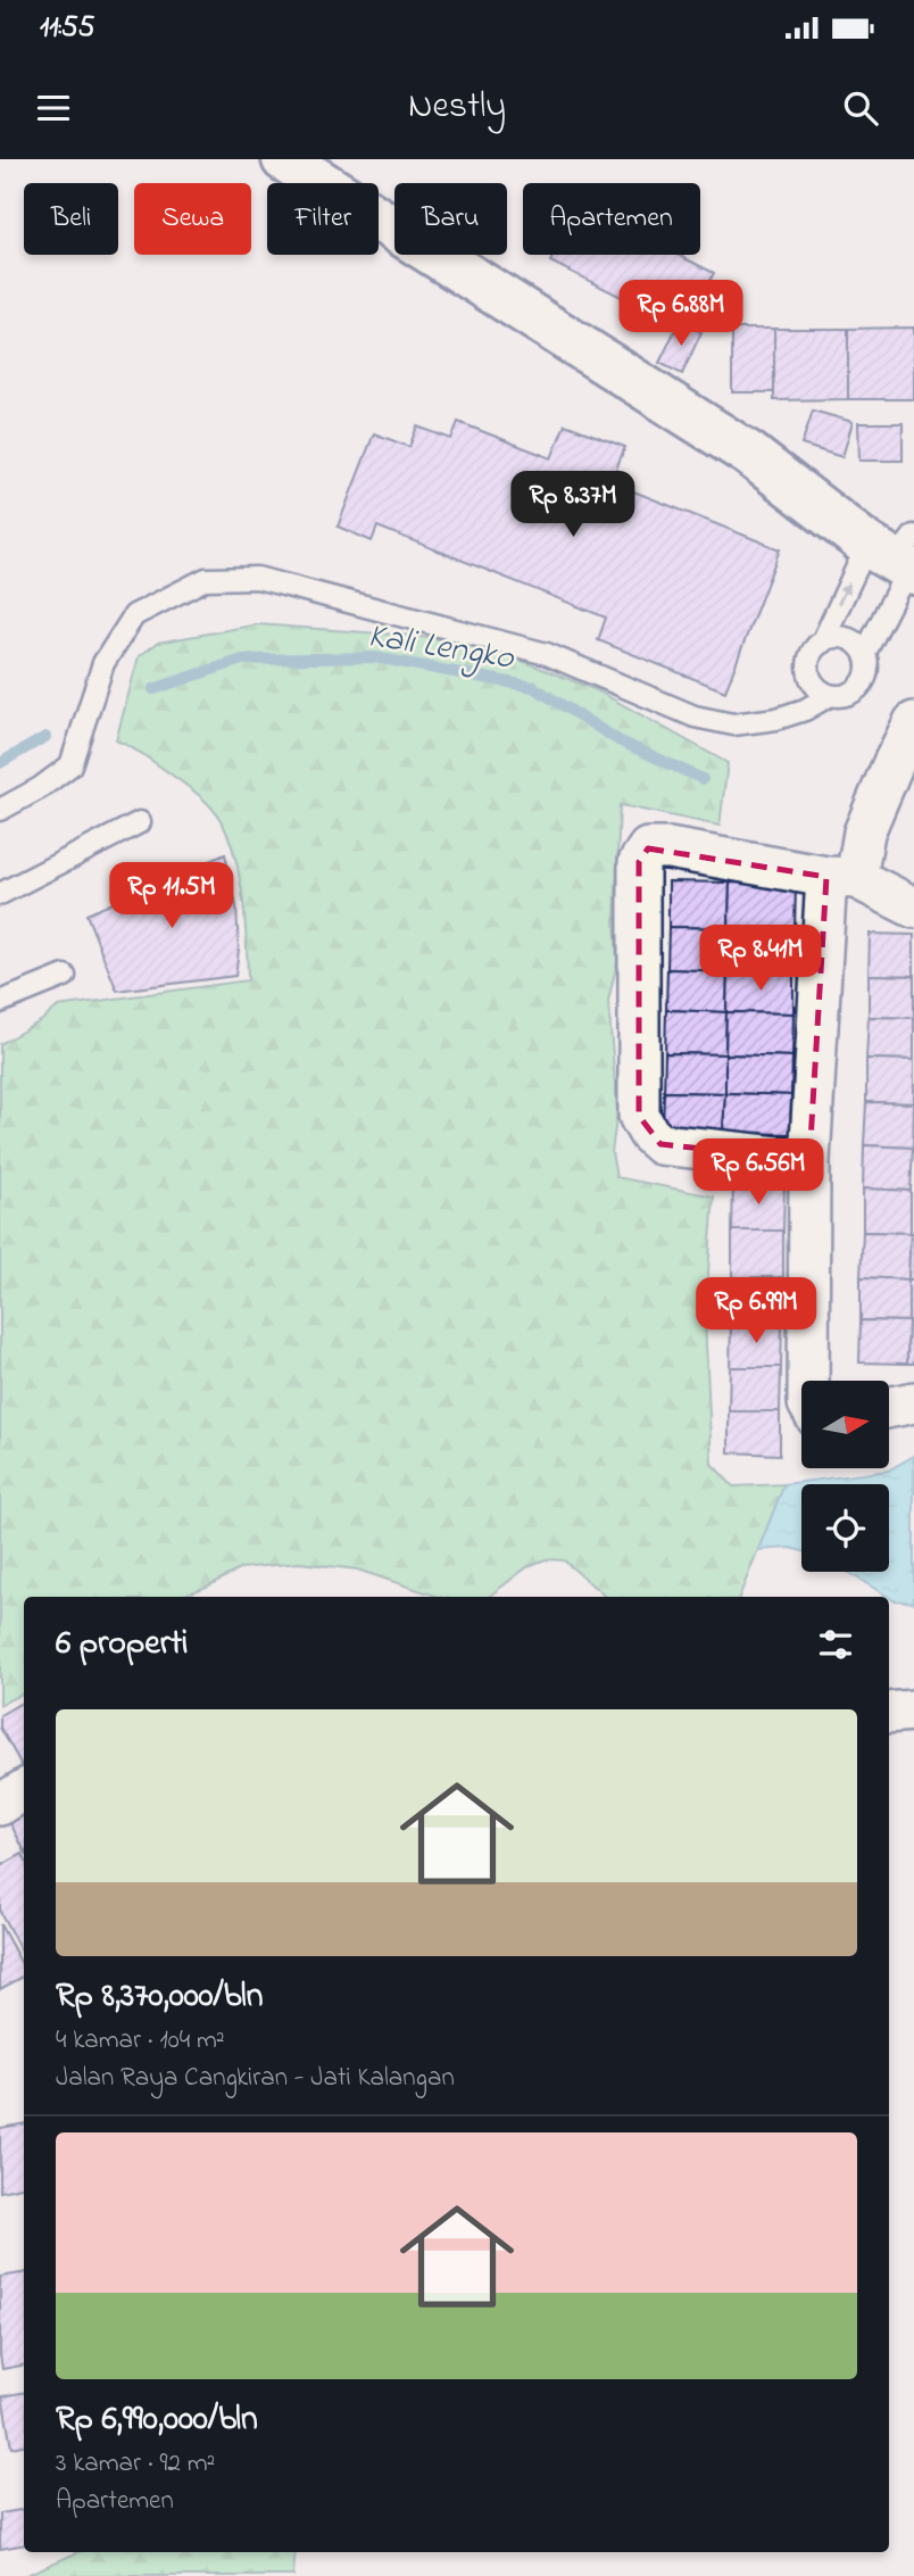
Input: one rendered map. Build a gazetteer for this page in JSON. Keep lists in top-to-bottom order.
{
  "water": ["Kali Lengko"],
  "north": "right",
  "page": {
    "status": "11:55",
    "header": "Nestly",
    "chip": [
      "Beli",
      "Sewa",
      "Filter",
      "Baru",
      "Apartemen"
    ],
    "price": [
      "Rp 6.88M",
      "Rp 8.37M",
      "Rp 11.5M",
      "Rp 8.41M",
      "Rp 6.56M",
      "Rp 6.99M"
    ],
    "heading": "6 properti",
    "list": [
      {
        "name": "Rp 8,370,000/bln",
        "note": "4 kamar · 104 m² · Jalan Raya Cangkiran - Jati Kalangan"
      },
      {
        "name": "Rp 6,990,000/bln",
        "note": "3 kamar · 92 m² · Apartemen"
      }
    ]
  }
}
